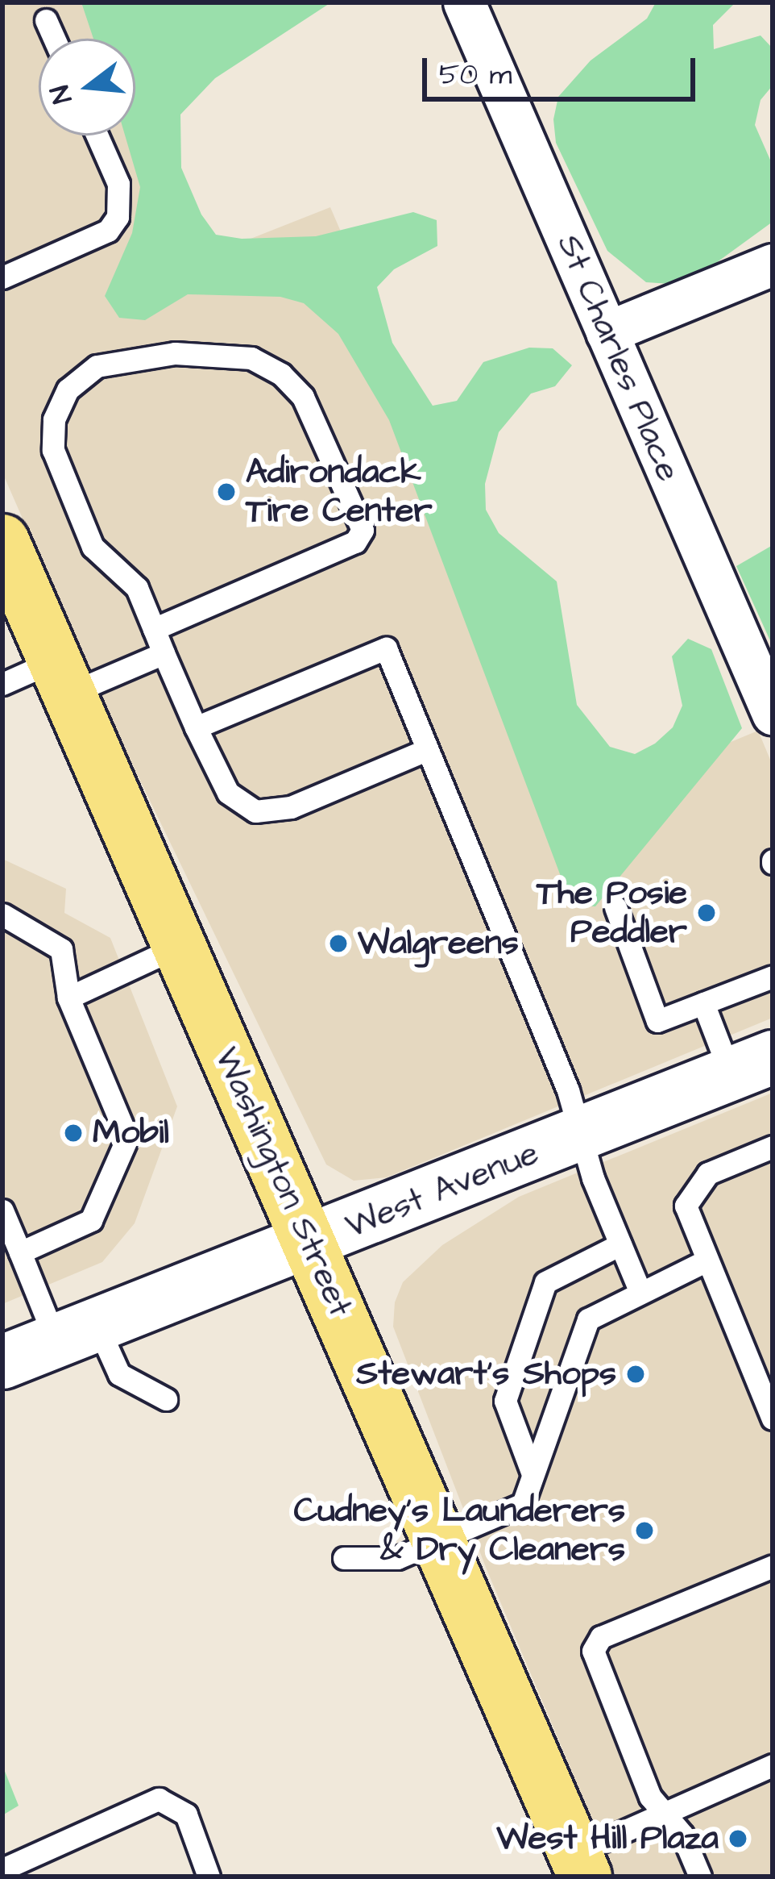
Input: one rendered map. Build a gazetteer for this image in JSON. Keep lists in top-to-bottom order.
{
  "streets": {
    "highway": ["Washington Street"],
    "street": ["St Charles Place", "West Avenue"]
  },
  "crossings": [
    ["Washington Street", "West Avenue"]
  ],
  "places": [
    "Adirondack Tire Center",
    "The Posie Peddler",
    "Walgreens",
    "Mobil",
    "Stewart's Shops",
    "Cudney's Launderers & Dry Cleaners",
    "West Hill Plaza"
  ],
  "scale_bar": "50 m",
  "north": "left"
}
